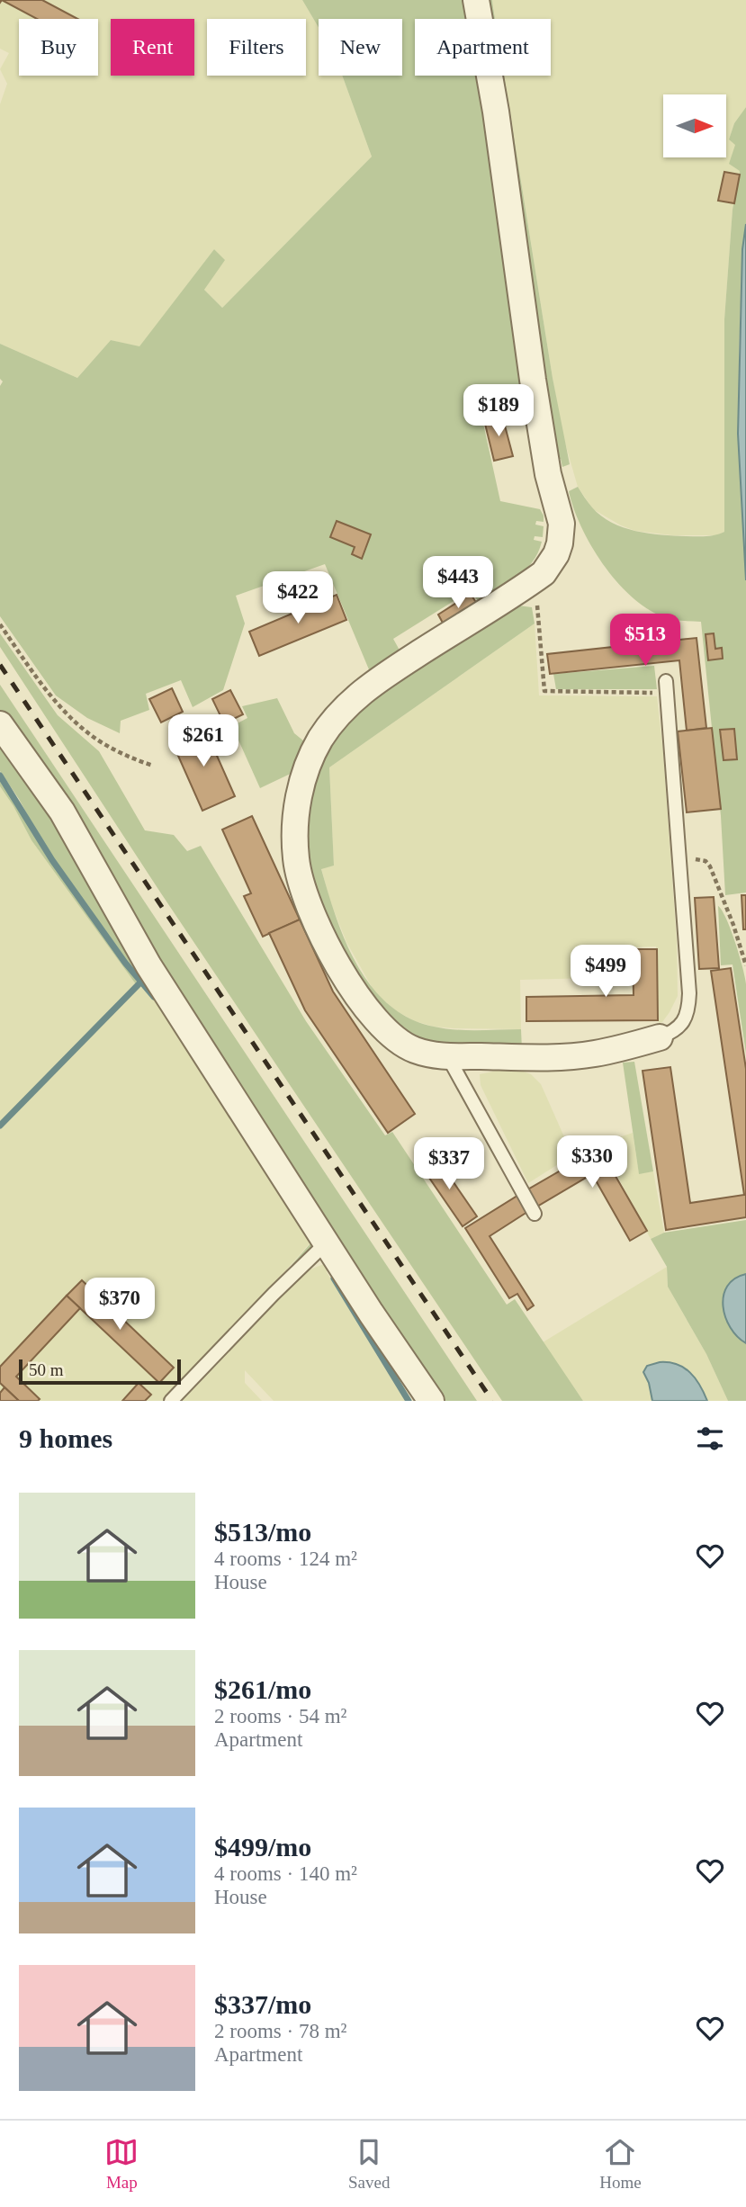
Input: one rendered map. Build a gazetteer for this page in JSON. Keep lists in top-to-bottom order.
{
  "scale_bar": "50 m",
  "north": "right",
  "page": {
    "chip": [
      "Buy",
      "Rent",
      "Filters",
      "New",
      "Apartment"
    ],
    "price": [
      "$189",
      "$443",
      "$422",
      "$513",
      "$261",
      "$499",
      "$330",
      "$337",
      "$370"
    ],
    "scale": "50 m",
    "heading": "9 homes",
    "list": [
      {
        "name": "$513/mo",
        "note": "4 rooms · 124 m² · House"
      },
      {
        "name": "$261/mo",
        "note": "2 rooms · 54 m² · Apartment"
      },
      {
        "name": "$499/mo",
        "note": "4 rooms · 140 m² · House"
      },
      {
        "name": "$337/mo",
        "note": "2 rooms · 78 m² · Apartment"
      }
    ],
    "tabs": ["Map", "Saved", "Home"]
  }
}
